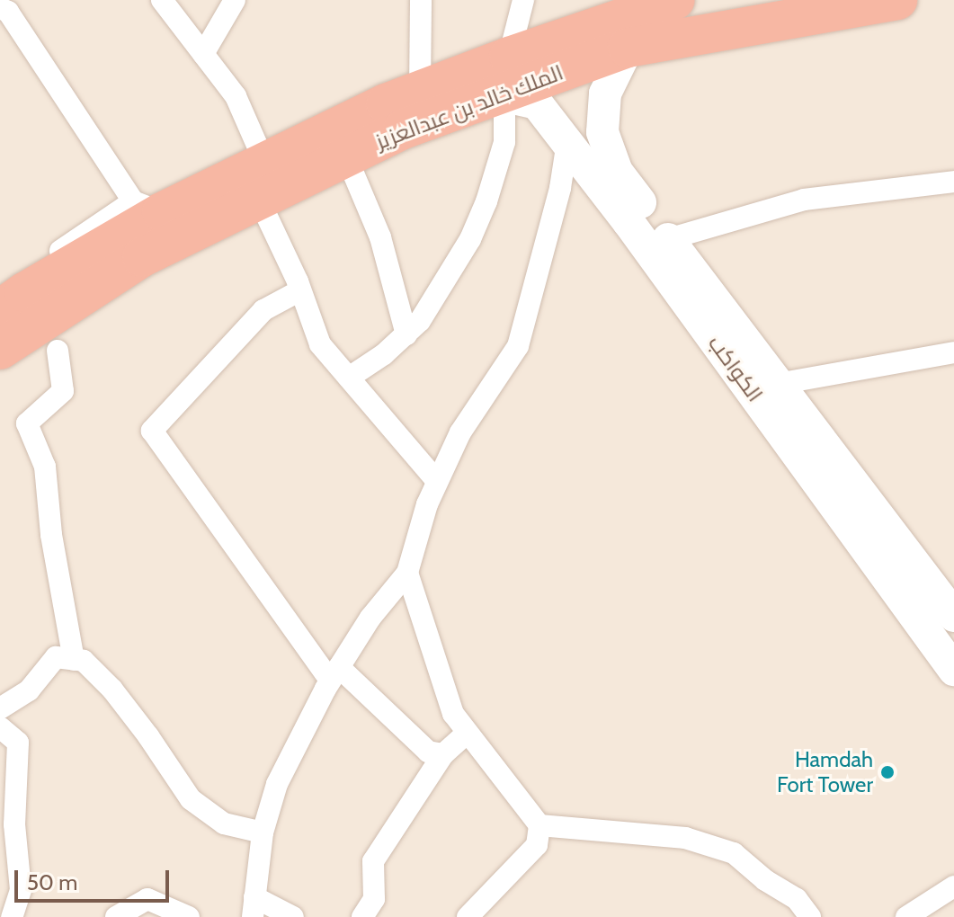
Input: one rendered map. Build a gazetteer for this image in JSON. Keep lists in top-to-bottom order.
{
  "streets": {
    "highway": ["الملك خالد بن عبدالعزيز"],
    "street": ["الكواكب"]
  },
  "crossings": [
    ["الملك خالد بن عبدالعزيز", "الكواكب"]
  ],
  "places": ["Hamdah Fort Tower"],
  "scale_bar": "50 m"
}
